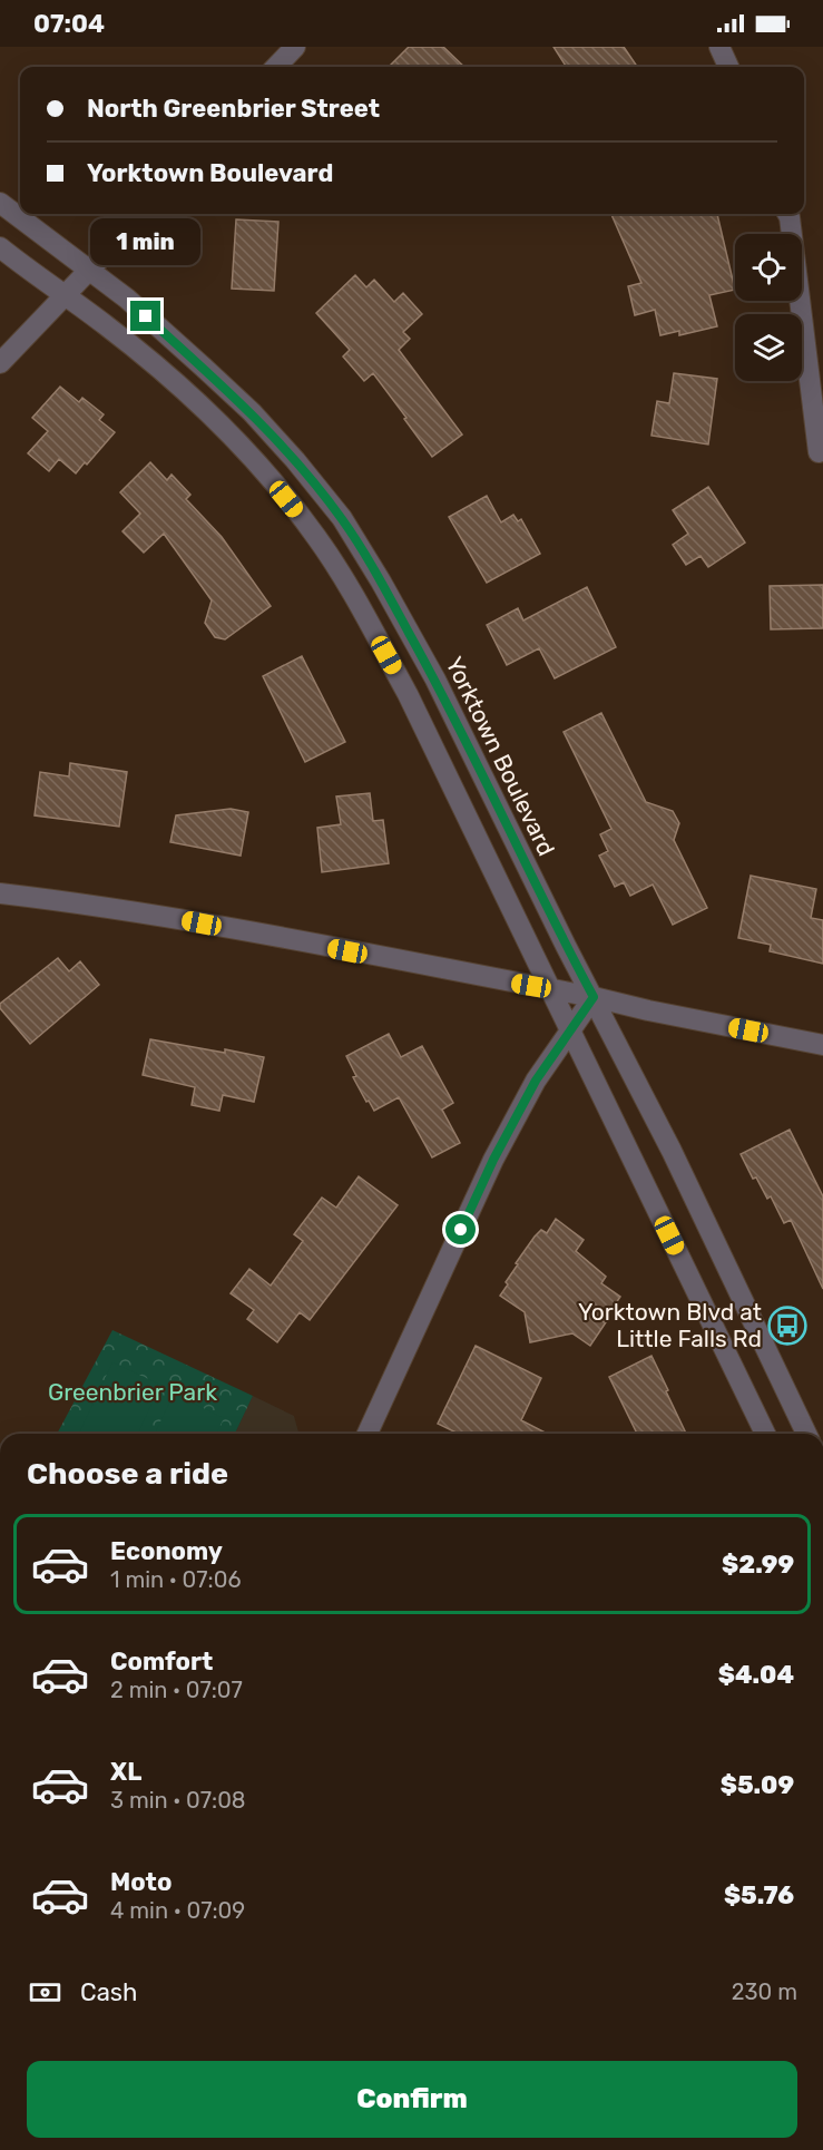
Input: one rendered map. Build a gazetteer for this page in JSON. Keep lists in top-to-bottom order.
{
  "streets": {
    "street": ["Yorktown Boulevard"]
  },
  "parks": ["Greenbrier Park"],
  "places": {
    "bus stop": ["Yorktown Blvd at Little Falls Rd"]
  },
  "page": {
    "status": "07:04",
    "banner": ["North Greenbrier Street", "Yorktown Boulevard"],
    "bubble": "1 min",
    "heading": "Choose a ride",
    "list": [
      {
        "name": "Economy",
        "note": "1 min · 07:06",
        "value": "$2.99"
      },
      {
        "name": "Comfort",
        "note": "2 min · 07:07",
        "value": "$4.04"
      },
      {
        "name": "XL",
        "note": "3 min · 07:08",
        "value": "$5.09"
      },
      {
        "name": "Moto",
        "note": "4 min · 07:09",
        "value": "$5.76"
      }
    ],
    "pay": ["Cash", "230 m"],
    "buttons": "Confirm"
  }
}
